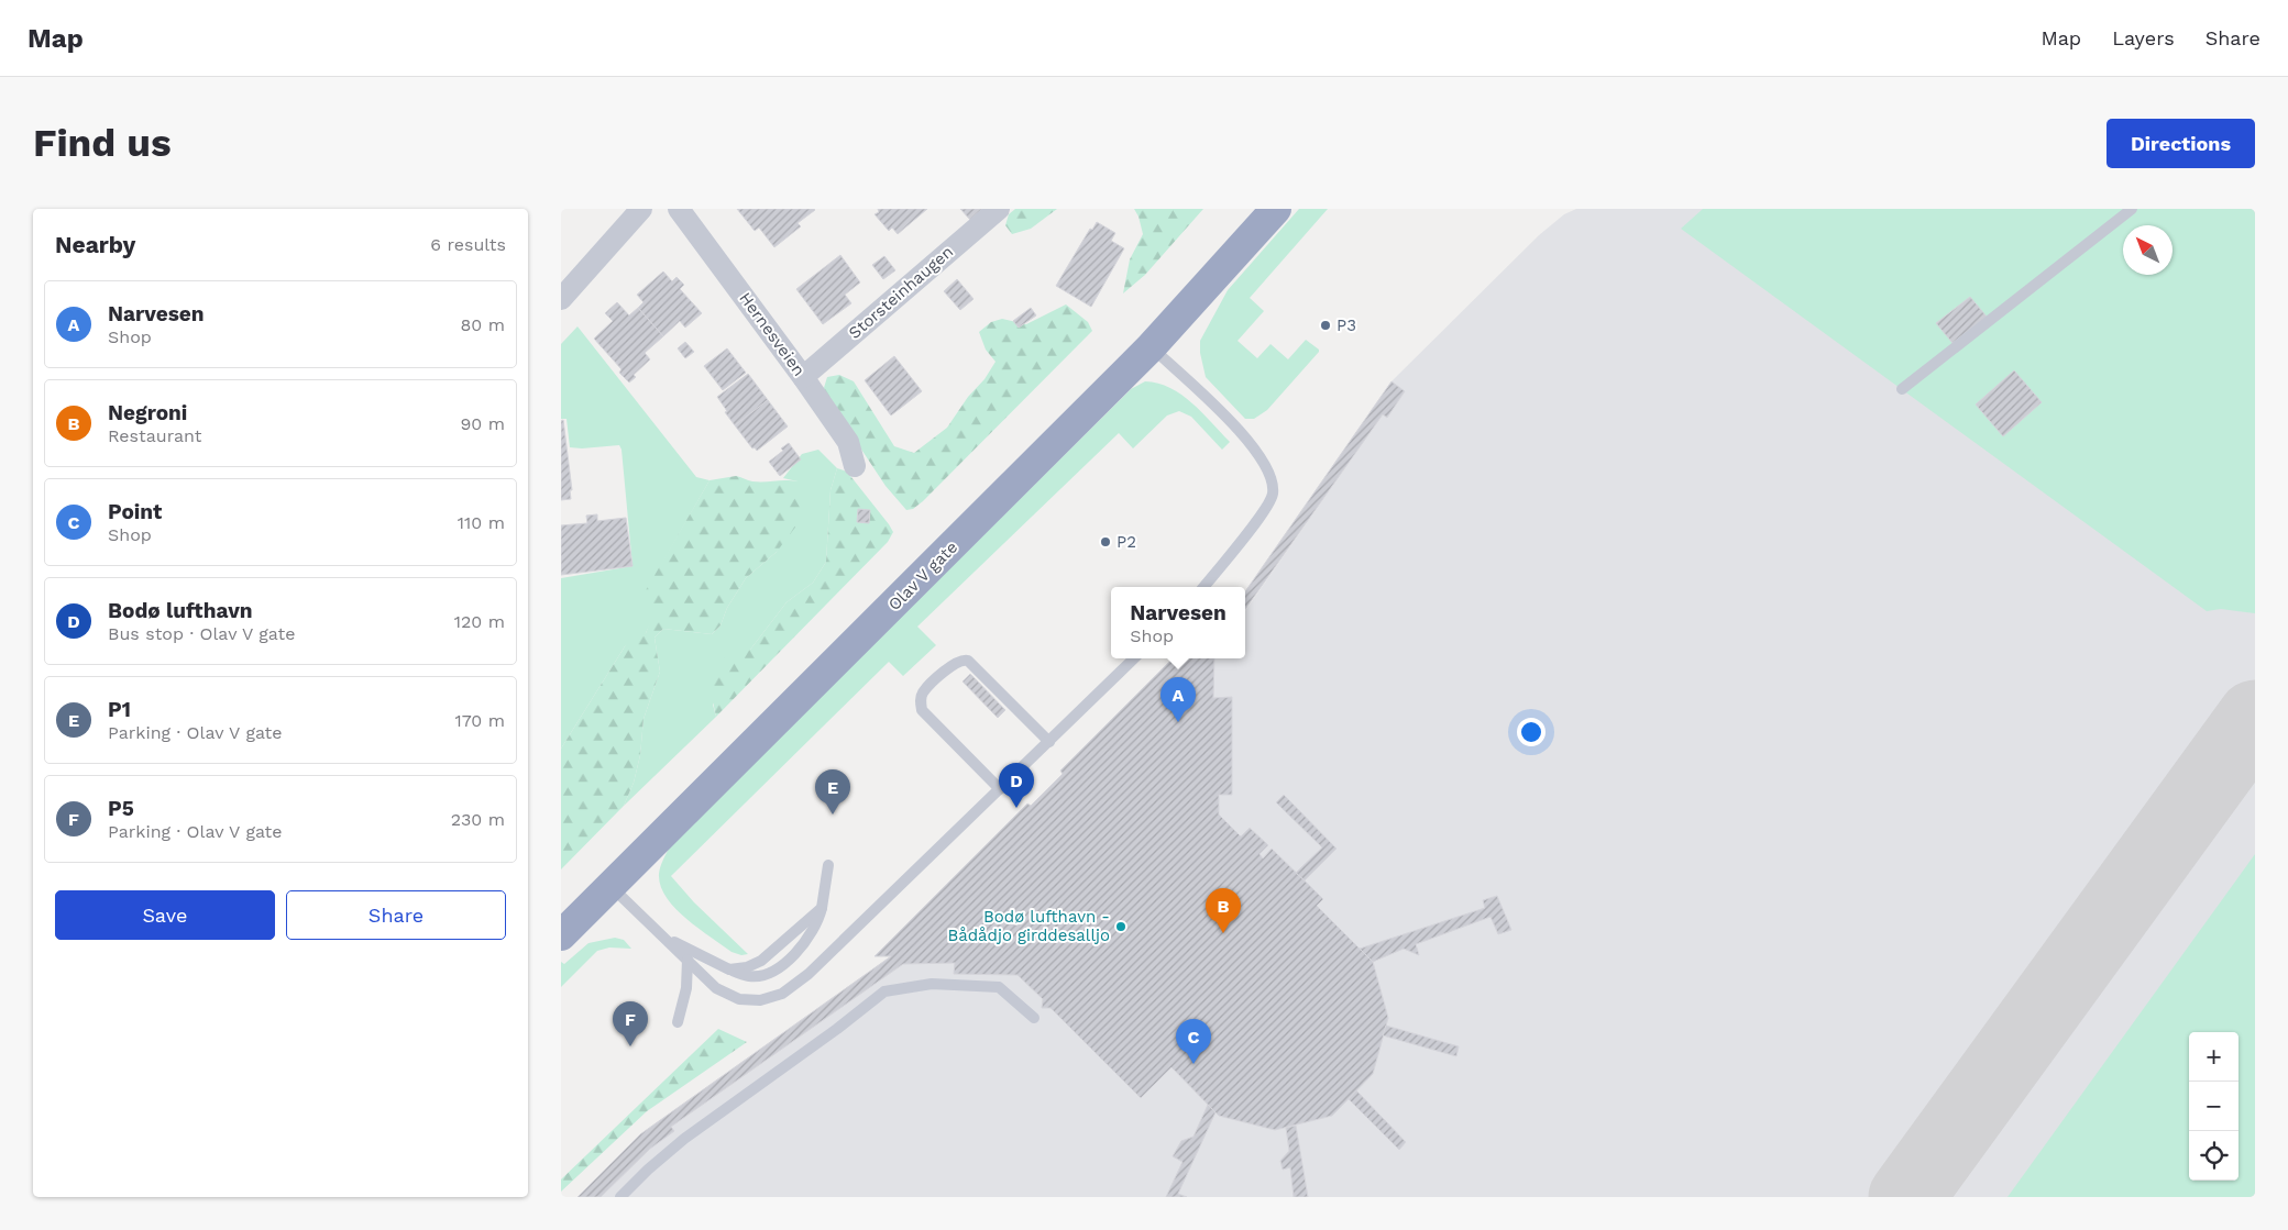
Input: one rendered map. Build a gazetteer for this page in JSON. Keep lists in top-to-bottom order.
{
  "streets": {
    "highway": ["Olav V gate"],
    "street": ["Storsteinhaugen", "Hernesveien"]
  },
  "crossings": [
    ["Storsteinhaugen", "Hernesveien"]
  ],
  "places": ["P3", "P2", "Bodø lufthavn - Bådådjo girddesalljo"],
  "north": "top left",
  "page": {
    "header": "Map",
    "nav": ["Map", "Layers", "Share"],
    "buttons": [
      "Directions",
      ["Save", "Share"]
    ],
    "title": "Find us",
    "heading": ["Nearby", "6 results"],
    "list": [
      {
        "mark": "A",
        "name": "Narvesen",
        "note": "Shop",
        "value": "80 m"
      },
      {
        "mark": "B",
        "name": "Negroni",
        "note": "Restaurant",
        "value": "90 m"
      },
      {
        "mark": "C",
        "name": "Point",
        "note": "Shop",
        "value": "110 m"
      },
      {
        "mark": "D",
        "name": "Bodø lufthavn",
        "note": "Bus stop · Olav V gate",
        "value": "120 m"
      },
      {
        "mark": "E",
        "name": "P1",
        "note": "Parking · Olav V gate",
        "value": "170 m"
      },
      {
        "mark": "F",
        "name": "P5",
        "note": "Parking · Olav V gate",
        "value": "230 m"
      }
    ],
    "popup": ["Narvesen", "Shop"],
    "pins": [
      "A",
      "D",
      "E",
      "B",
      "F",
      "C"
    ],
    "map_buttons": ["+", "−"]
  }
}
